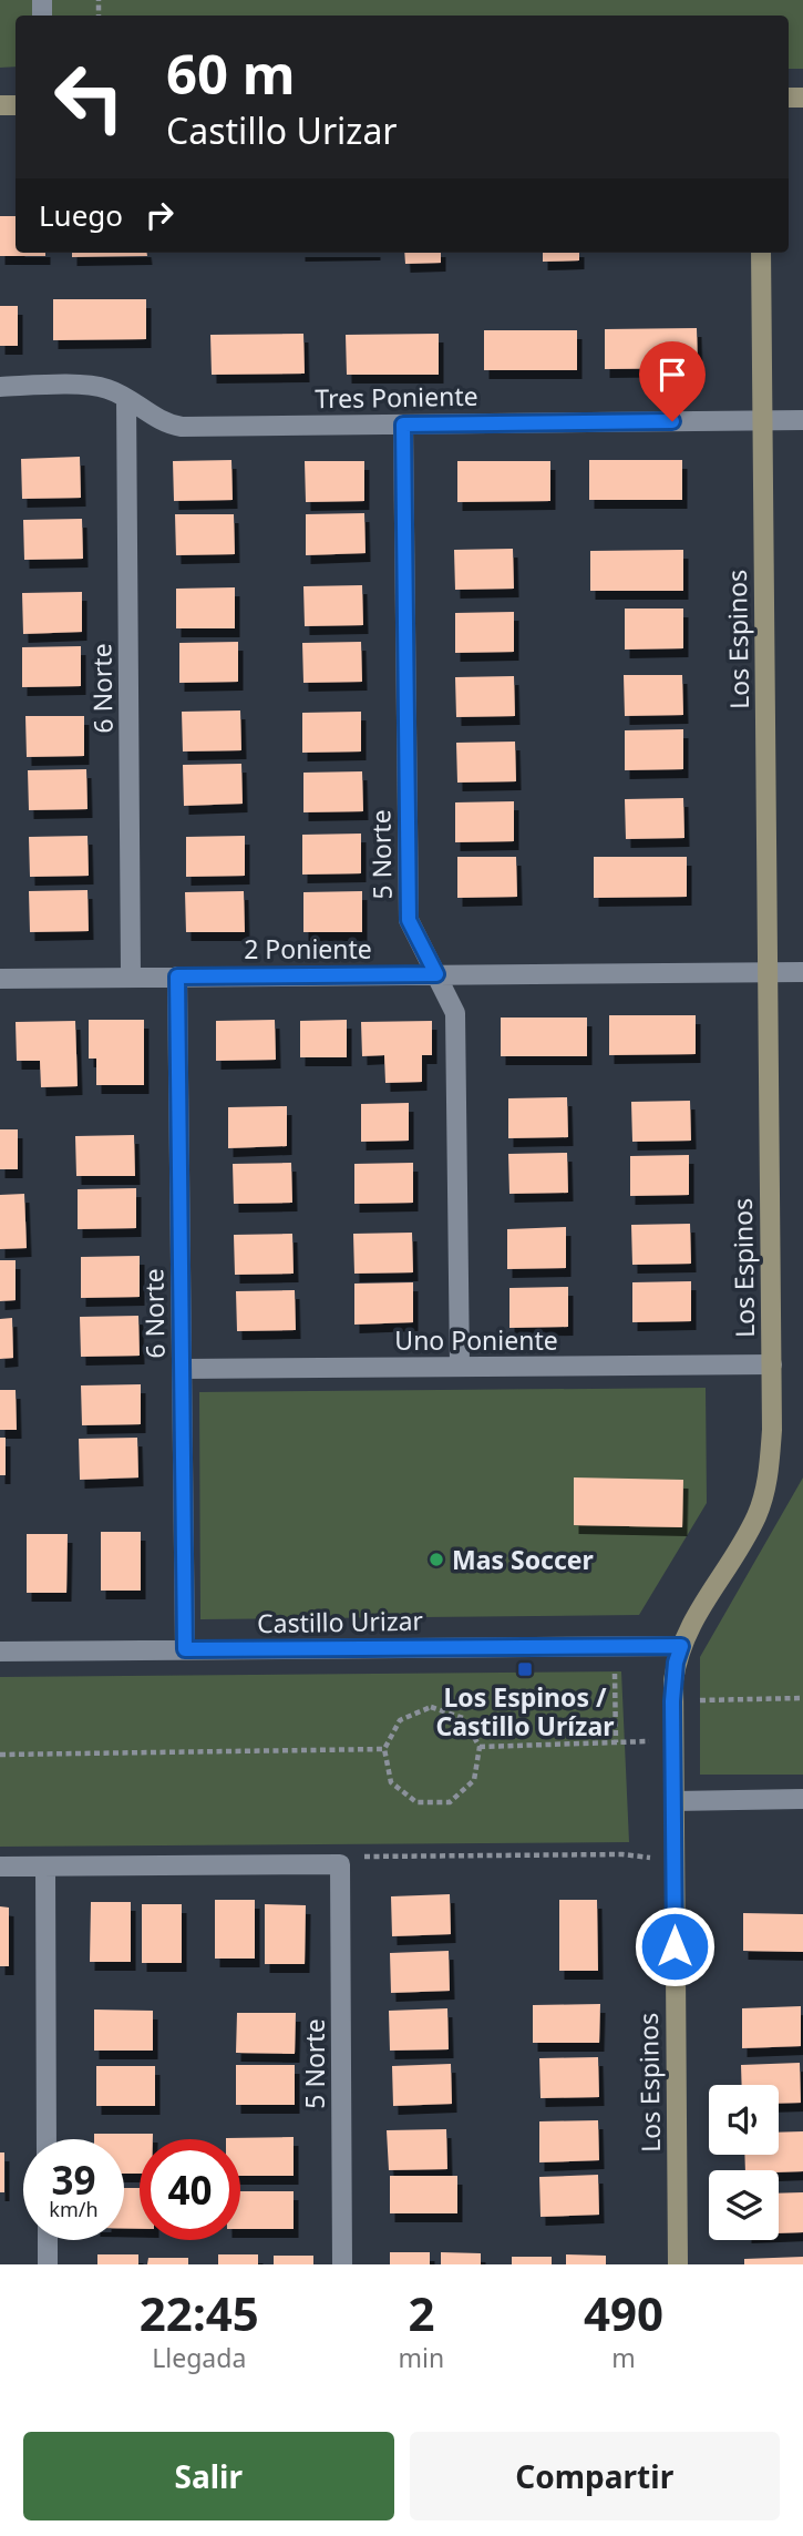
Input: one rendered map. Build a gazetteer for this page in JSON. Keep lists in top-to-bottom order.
{
  "streets": {
    "street": [
      "Tres Poniente",
      "Los Espinos",
      "6 Norte",
      "5 Norte",
      "2 Poniente",
      "Uno Poniente",
      "Castillo Urizar"
    ]
  },
  "crossings": [
    ["Tres Poniente", "Los Espinos"],
    ["Tres Poniente", "6 Norte"],
    ["Tres Poniente", "5 Norte"],
    ["Los Espinos", "2 Poniente"],
    ["Los Espinos", "Uno Poniente"],
    ["Los Espinos", "Castillo Urizar"],
    ["6 Norte", "2 Poniente"],
    ["6 Norte", "Uno Poniente"],
    ["6 Norte", "Castillo Urizar"],
    ["5 Norte", "2 Poniente"],
    ["5 Norte", "Uno Poniente"]
  ],
  "places": {
    "other": ["Mas Soccer"],
    "transit": ["Los Espinos / Castillo Urízar"]
  },
  "page": {
    "turn": ["60 m", "Castillo Urizar"],
    "then": "Luego",
    "speed": "39 km/h",
    "limit": "40",
    "eta": [
      "22:45",
      "Llegada",
      "2",
      "min",
      "490",
      "m"
    ],
    "buttons": ["Salir", "Compartir"]
  }
}
